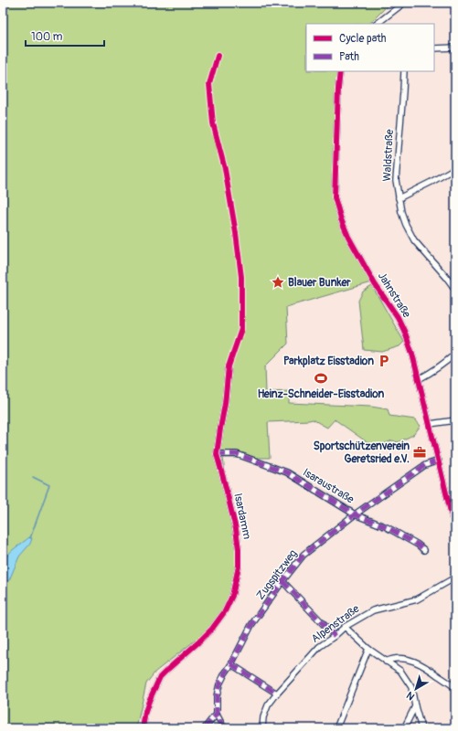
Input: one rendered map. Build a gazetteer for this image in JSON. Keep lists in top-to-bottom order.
{
  "streets": {
    "street": [
      "Waldstraße",
      "Jahnstraße",
      "Isaraustraße",
      "Isardamm",
      "Zugspitzweg",
      "Alpenstraße"
    ]
  },
  "crossings": [
    ["Jahnstraße", "Zugspitzweg"],
    ["Isaraustraße", "Isardamm"],
    ["Isaraustraße", "Zugspitzweg"]
  ],
  "places": {
    "place": ["Blauer Bunker"],
    "parking": ["Parkplatz Eisstadion"],
    "sports": ["Heinz-Schneider-Eisstadion"],
    "office": ["Sportschützenverein Geretsried e.V."]
  },
  "legend": ["Cycle path", "Path"],
  "scale_bar": "100 m",
  "north": "bottom left"
}
